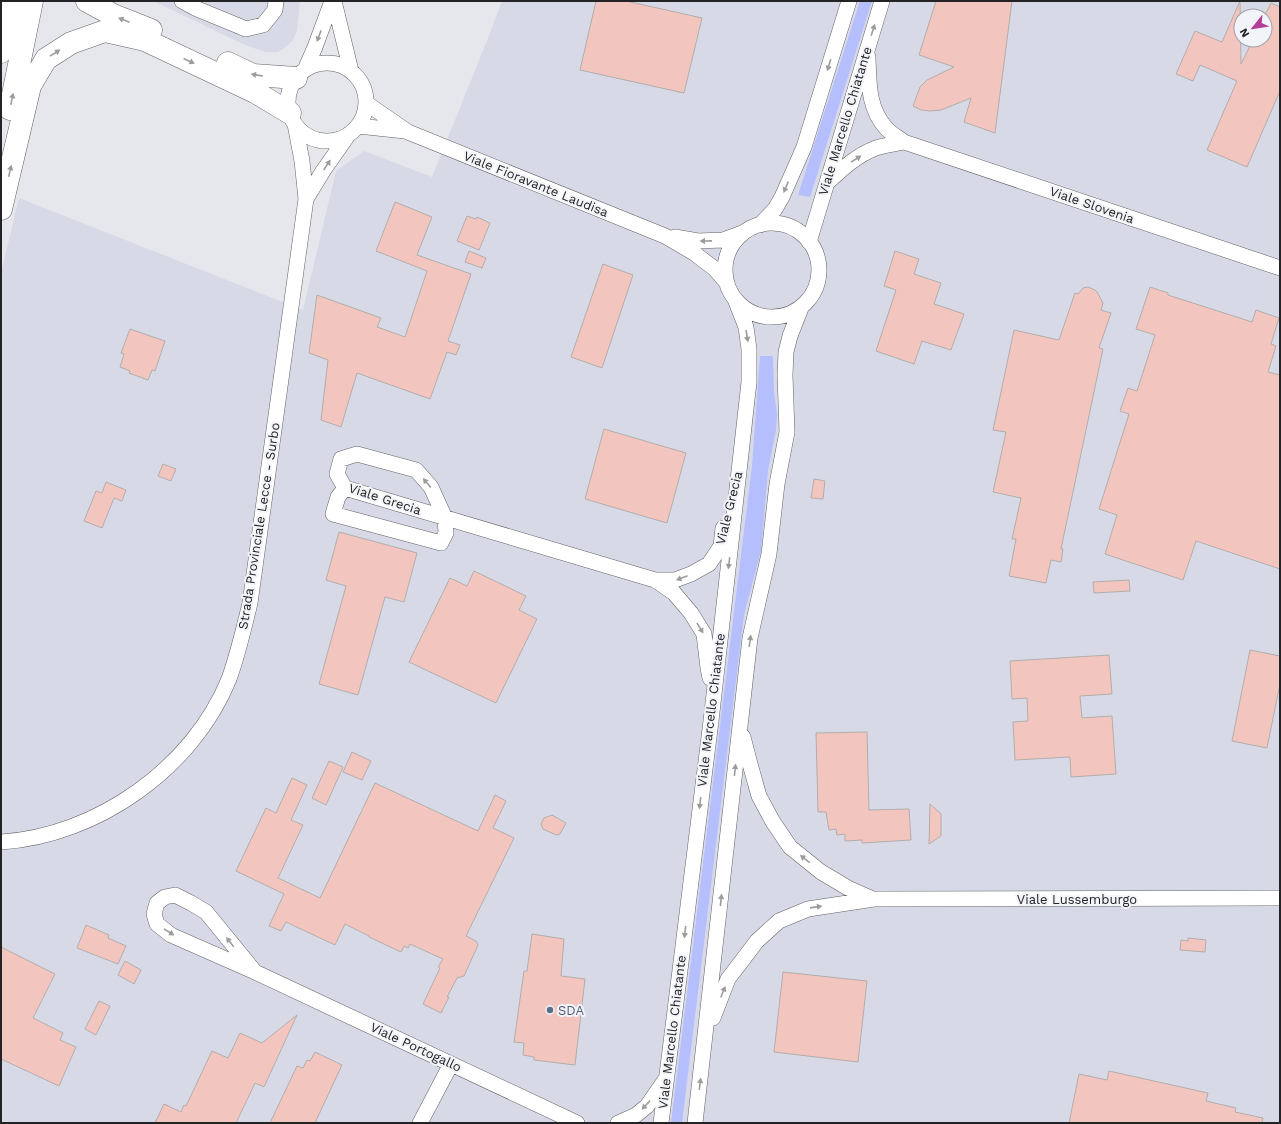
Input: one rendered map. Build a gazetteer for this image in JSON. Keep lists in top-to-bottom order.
{
  "streets": {
    "street": [
      "Viale Marcello Chiatante",
      "Viale Fioravante Laudisa",
      "Viale Slovenia",
      "Viale Grecia",
      "Strada Provinciale Lecce - Surbo",
      "Viale Lussemburgo",
      "Viale Portogallo"
    ]
  },
  "crossings": [
    ["Viale Marcello Chiatante", "Viale Fioravante Laudisa"],
    ["Viale Marcello Chiatante", "Viale Slovenia"],
    ["Viale Marcello Chiatante", "Viale Grecia"],
    ["Viale Marcello Chiatante", "Viale Lussemburgo"],
    ["Viale Fioravante Laudisa", "Strada Provinciale Lecce - Surbo"]
  ],
  "places": ["SDA"],
  "north": "bottom left"
}
